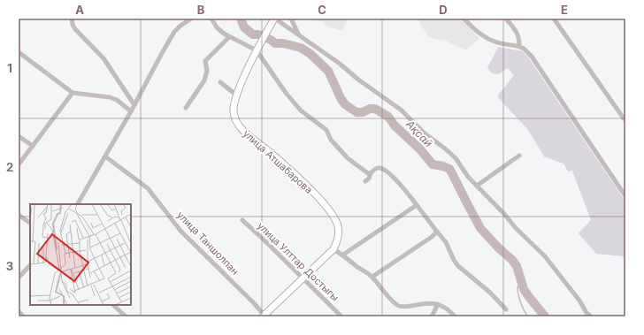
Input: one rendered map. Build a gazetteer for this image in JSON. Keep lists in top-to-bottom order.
{
  "streets": {
    "main road": ["улица Атшабарова"],
    "street": ["улица Таншолпан", "улица Улттар Достыгы"]
  },
  "water": ["Ақсай"],
  "grid": {
    "columns": [
      "A",
      "B",
      "C",
      "D",
      "E"
    ],
    "rows": ["1", "2", "3"]
  }
}
